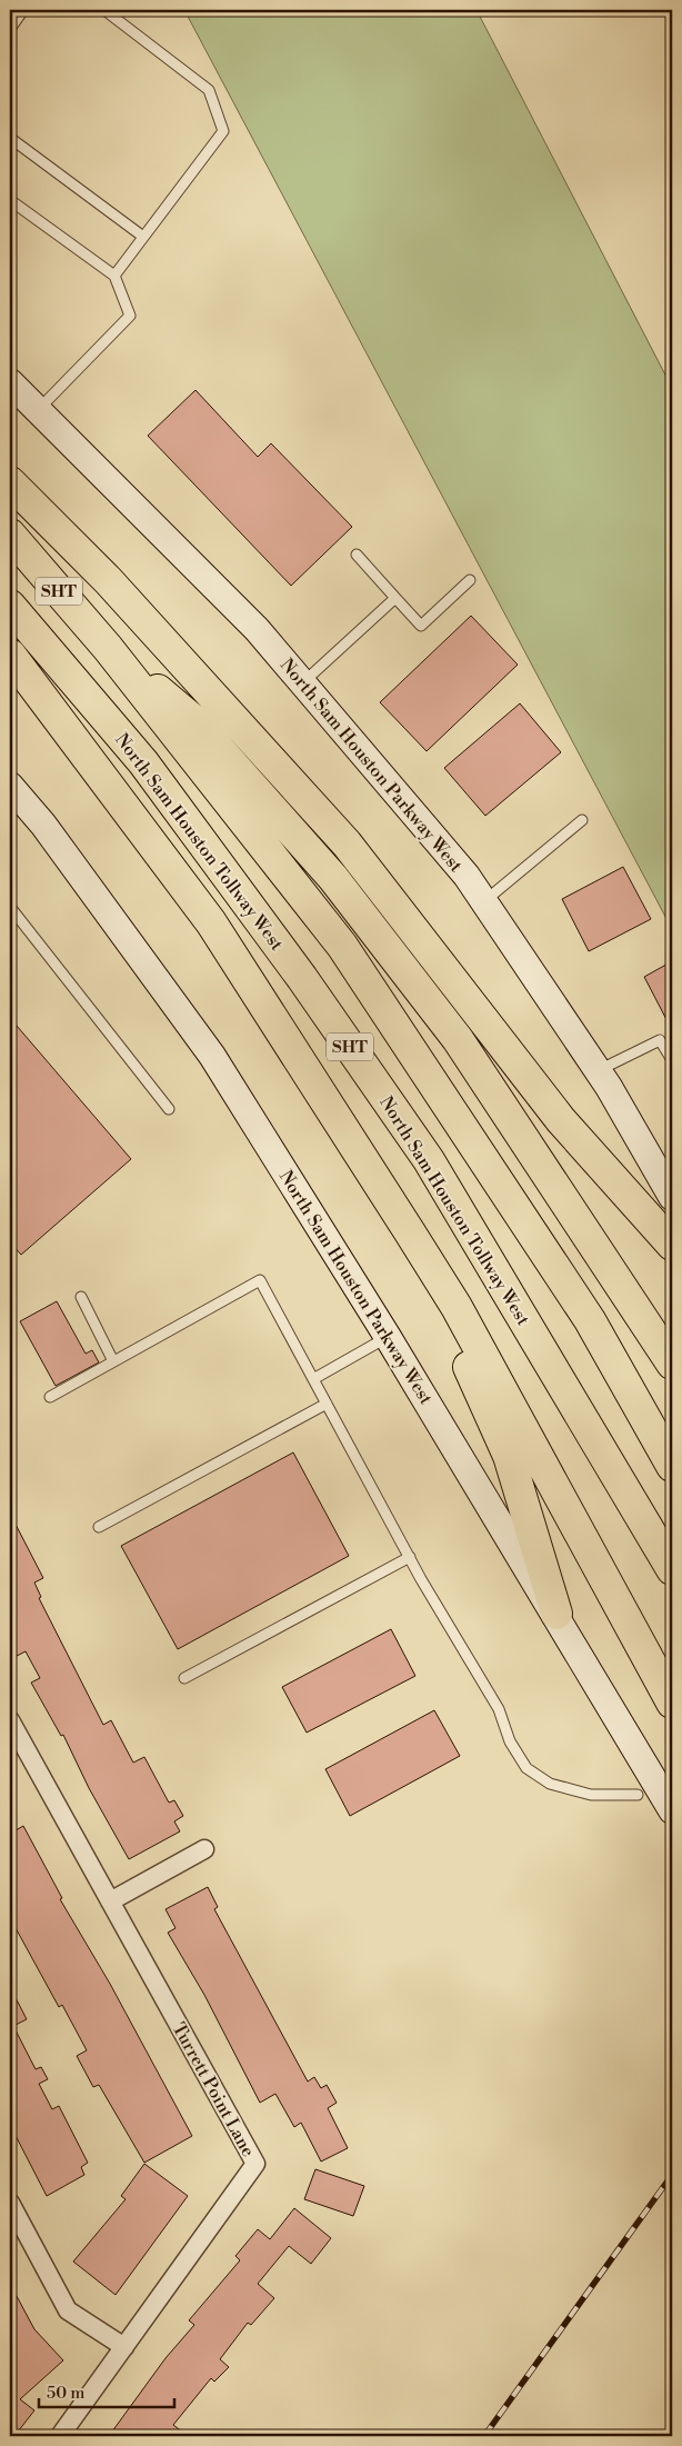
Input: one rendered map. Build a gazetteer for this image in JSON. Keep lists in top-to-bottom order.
{
  "streets": {
    "highway": ["SHT", "North Sam Houston Tollway West"],
    "main road": ["North Sam Houston Parkway West"],
    "street": ["Turrett Point Lane"]
  },
  "scale_bar": "50 m"
}
